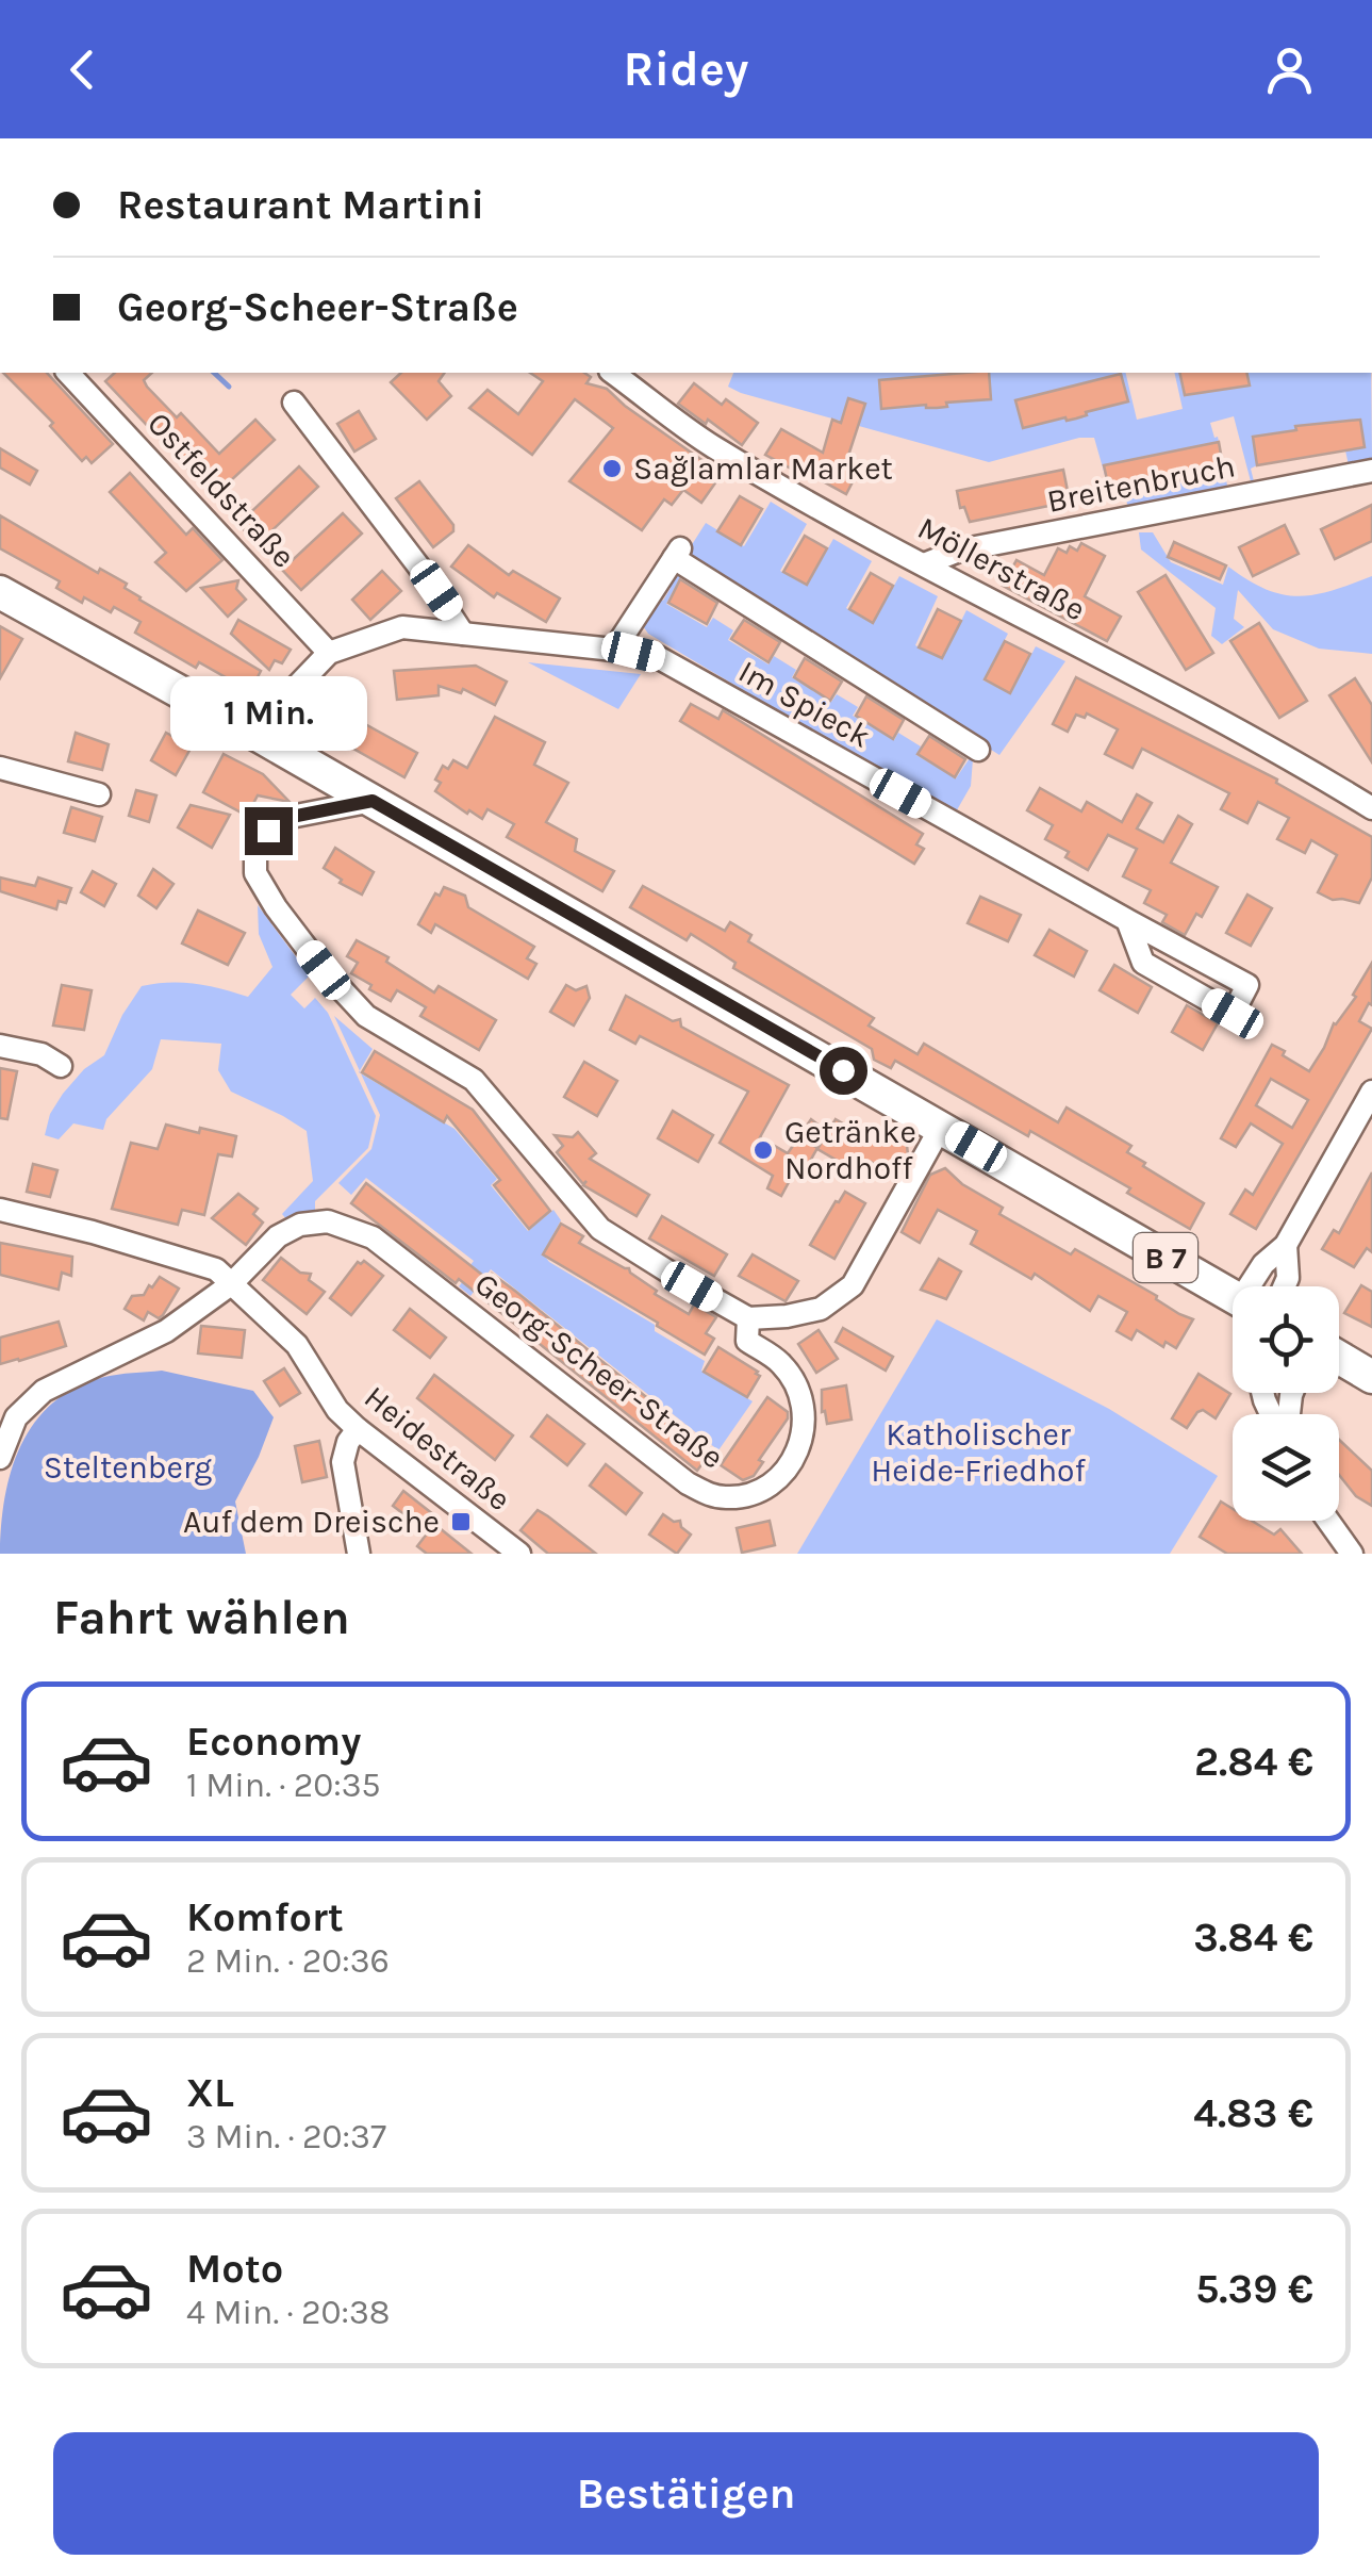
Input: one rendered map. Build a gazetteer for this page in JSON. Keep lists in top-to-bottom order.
{
  "streets": {
    "main road": ["B 7"],
    "street": [
      "Breitenbruch",
      "Ostfeldstraße",
      "Möllerstraße",
      "Im Spieck",
      "Georg-Scheer-Straße",
      "Heidestraße"
    ]
  },
  "crossings": [
    ["Breitenbruch", "Möllerstraße"],
    ["Ostfeldstraße", "Im Spieck"],
    ["Im Spieck", "B 7"],
    ["B 7", "Georg-Scheer-Straße"],
    ["Georg-Scheer-Straße", "Heidestraße"]
  ],
  "parks": ["Katholischer Heide-Friedhof", "Steltenberg"],
  "places": {
    "other": ["Sağlamlar Market", "Getränke Nordhoff"],
    "transit": ["Auf dem Dreische"]
  },
  "page": {
    "header": "Ridey",
    "banner": ["Restaurant Martini", "Georg-Scheer-Straße"],
    "bubble": "1 Min.",
    "heading": "Fahrt wählen",
    "list": [
      {
        "name": "Economy",
        "note": "1 Min. · 20:35",
        "value": "2.84 €"
      },
      {
        "name": "Komfort",
        "note": "2 Min. · 20:36",
        "value": "3.84 €"
      },
      {
        "name": "XL",
        "note": "3 Min. · 20:37",
        "value": "4.83 €"
      },
      {
        "name": "Moto",
        "note": "4 Min. · 20:38",
        "value": "5.39 €"
      }
    ],
    "buttons": "Bestätigen"
  }
}
